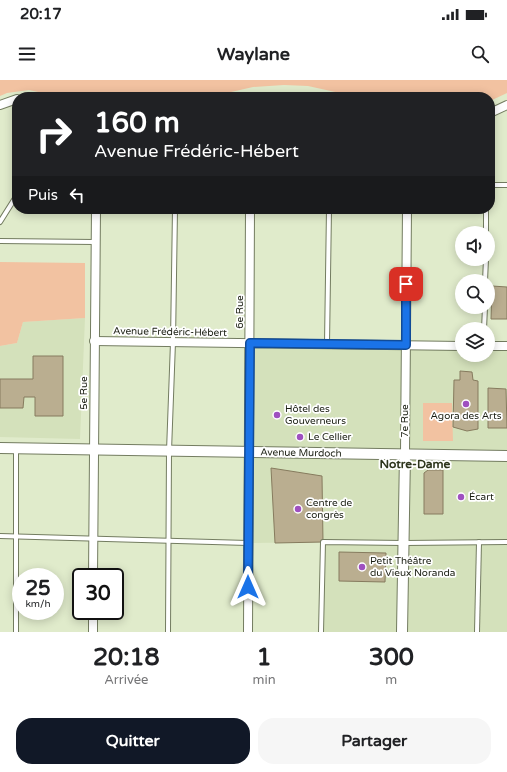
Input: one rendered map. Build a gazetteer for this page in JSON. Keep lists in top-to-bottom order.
{
  "streets": {
    "street": [
      "6e Rue",
      "Avenue Frédéric-Hébert",
      "5e Rue",
      "7e Rue",
      "Avenue Murdoch"
    ]
  },
  "crossings": [
    ["6e Rue", "Avenue Frédéric-Hébert"],
    ["6e Rue", "Avenue Murdoch"],
    ["Avenue Frédéric-Hébert", "5e Rue"],
    ["Avenue Frédéric-Hébert", "7e Rue"],
    ["5e Rue", "Avenue Murdoch"],
    ["7e Rue", "Avenue Murdoch"]
  ],
  "districts": ["Notre-Dame"],
  "places": [
    "Agora des Arts",
    "Hôtel des Gouverneurs",
    "Le Cellier",
    "Écart",
    "Centre de congrès",
    "Petit Théâtre du Vieux Noranda"
  ],
  "page": {
    "status": "20:17",
    "header": "Waylane",
    "turn": ["160 m", "Avenue Frédéric-Hébert"],
    "then": "Puis",
    "speed": "25 km/h",
    "limit": "30",
    "eta": [
      "20:18",
      "Arrivée",
      "1",
      "min",
      "300",
      "m"
    ],
    "buttons": ["Quitter", "Partager"]
  }
}
